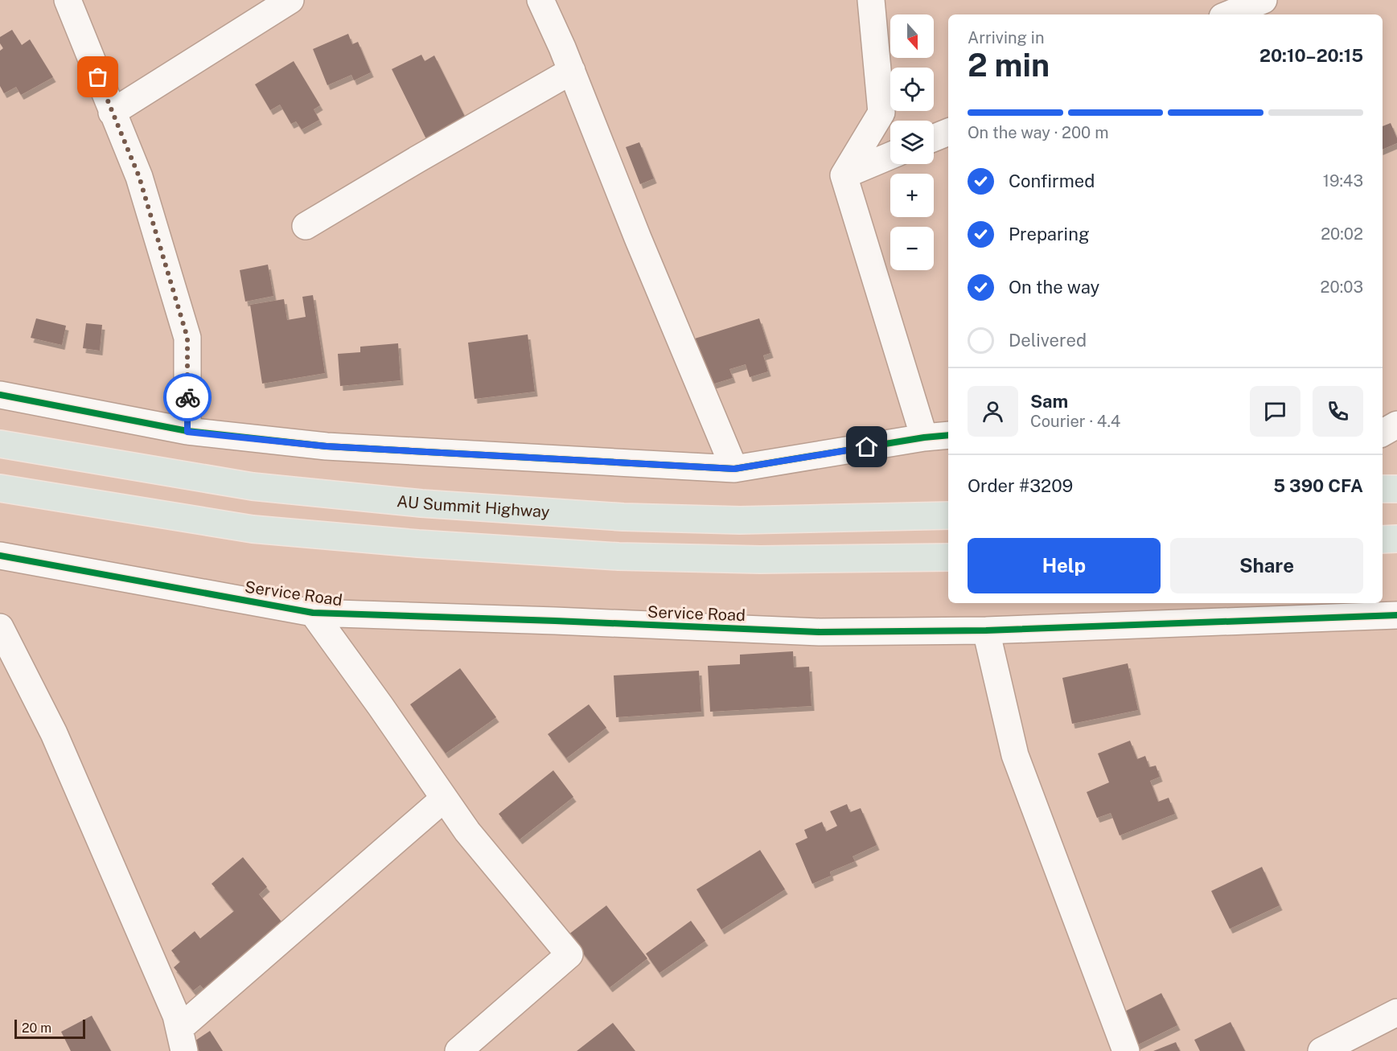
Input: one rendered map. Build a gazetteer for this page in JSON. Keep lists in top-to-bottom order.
{
  "streets": {
    "main road": ["AU Summit Highway"],
    "street": ["Service Road"]
  },
  "scale_bar": "20 m",
  "north": "bottom",
  "page": {
    "map_buttons": ["+", "−"],
    "heading": ["2 min", "Arriving in", "20:10–20:15"],
    "panel": [
      "Sam",
      "Courier · 4.4",
      "Order #3209",
      "5 390 CFA"
    ],
    "bar": "On the way · 200 m",
    "list": [
      ["Confirmed", "19:43"],
      ["Preparing", "20:02"],
      ["On the way", "20:03"],
      "Delivered"
    ],
    "buttons": ["Help", "Share"],
    "scale": "20 m"
  }
}
